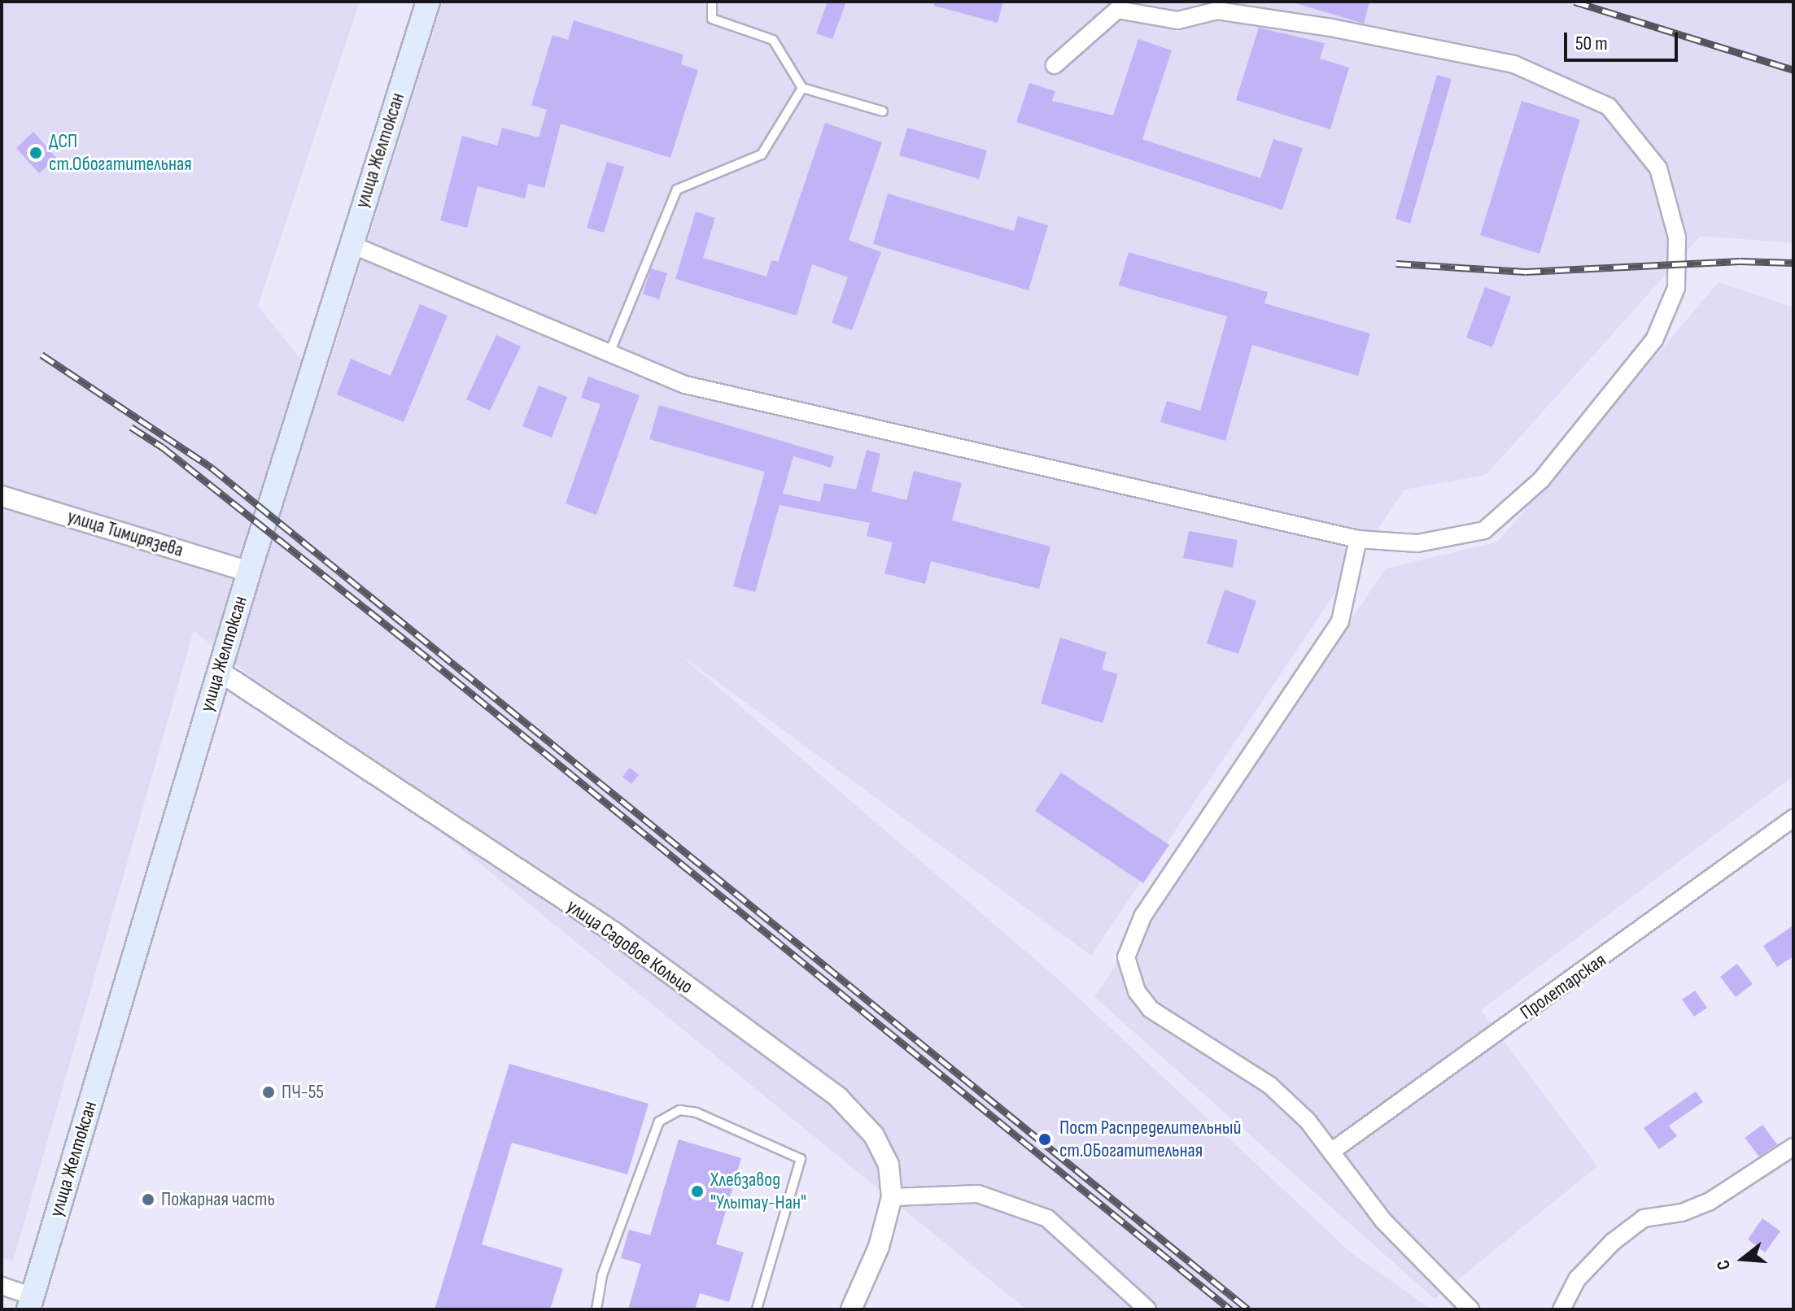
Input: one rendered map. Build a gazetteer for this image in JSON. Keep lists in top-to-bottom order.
{
  "streets": {
    "main road": ["улица Желтоксан"],
    "street": ["улица Тимирязева", "улица Садовое Кольцо", "Пролетарская"]
  },
  "crossings": [
    ["улица Желтоксан", "улица Тимирязева"],
    ["улица Желтоксан", "улица Садовое Кольцо"]
  ],
  "places": [
    "ДСП ст.Обогатительная",
    "ПЧ-55",
    "Пост Распределительный ст.ОБогатительная",
    "Хлебзавод \"Улытау-Нан\"",
    "Пожарная часть"
  ],
  "scale_bar": "50 m",
  "north": "left"
}
